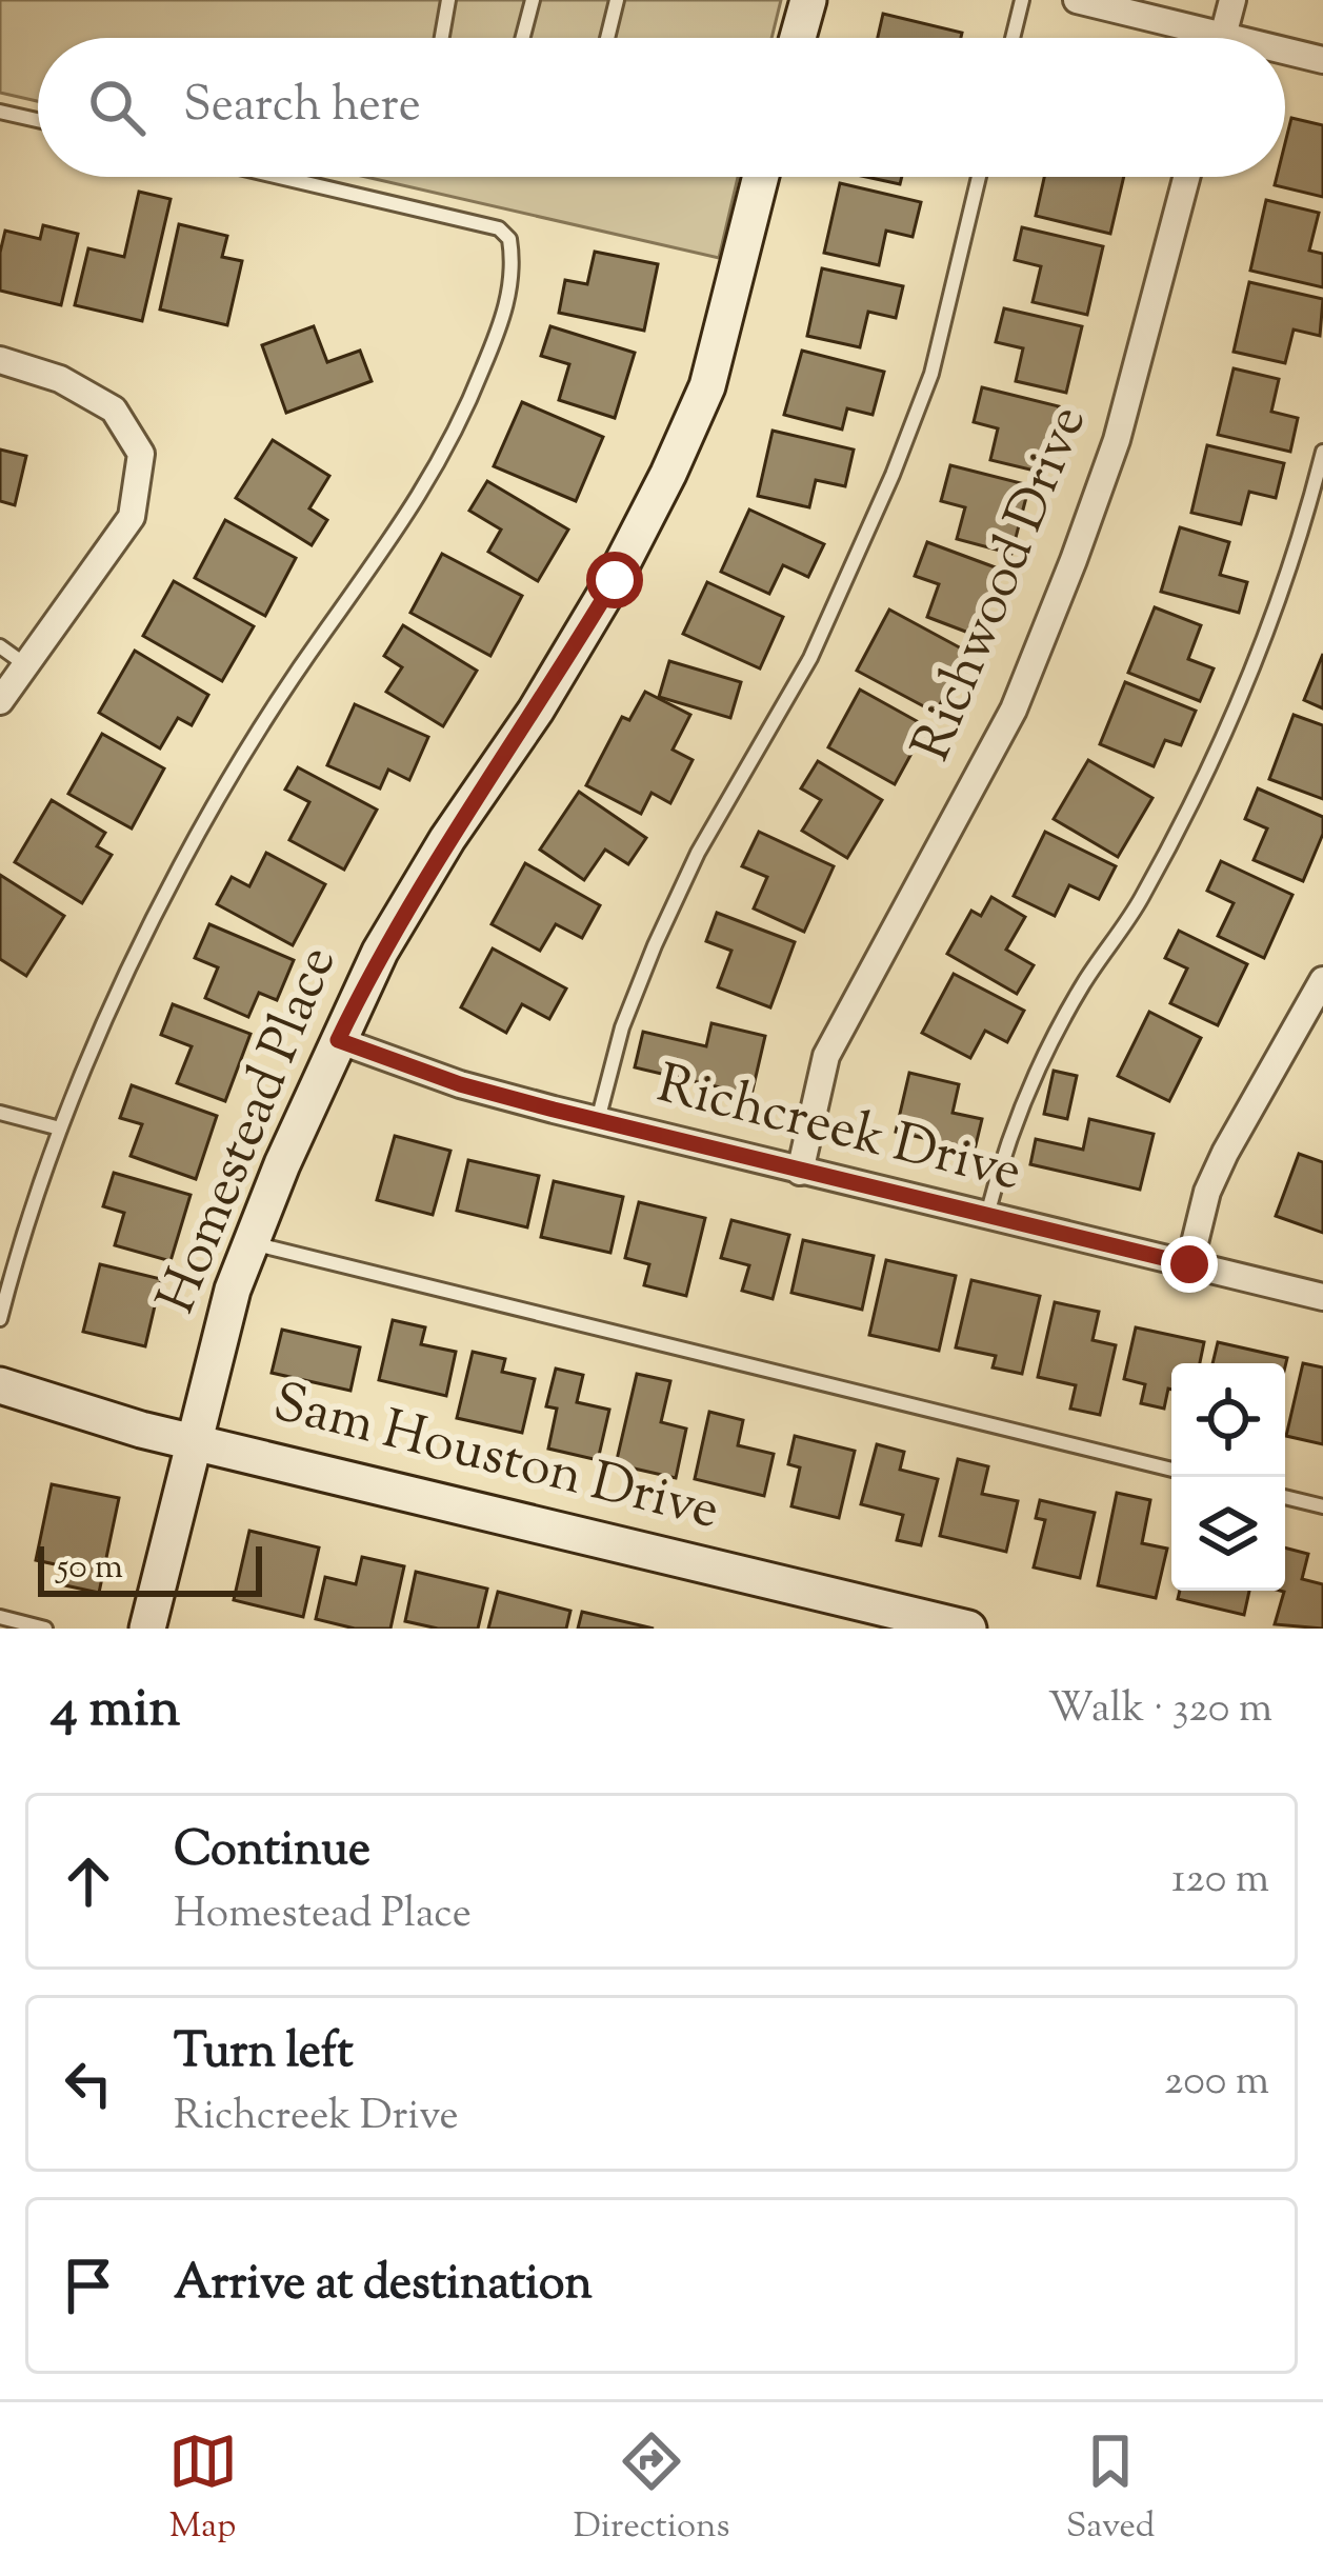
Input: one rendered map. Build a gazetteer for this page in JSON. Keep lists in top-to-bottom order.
{
  "streets": {
    "street": [
      "Richwood Drive",
      "Homestead Place",
      "Richcreek Drive",
      "Sam Houston Drive"
    ]
  },
  "crossings": [
    ["Richwood Drive", "Richcreek Drive"],
    ["Homestead Place", "Richcreek Drive"],
    ["Homestead Place", "Sam Houston Drive"]
  ],
  "scale_bar": "50 m",
  "page": {
    "search": "Search here",
    "scale": "50 m",
    "heading": ["4 min", "Walk · 320 m"],
    "list": [
      ["Continue", "Homestead Place", "120 m"],
      ["Turn left", "Richcreek Drive", "200 m"],
      "Arrive at destination"
    ],
    "nav": ["Map", "Directions", "Saved"]
  }
}
